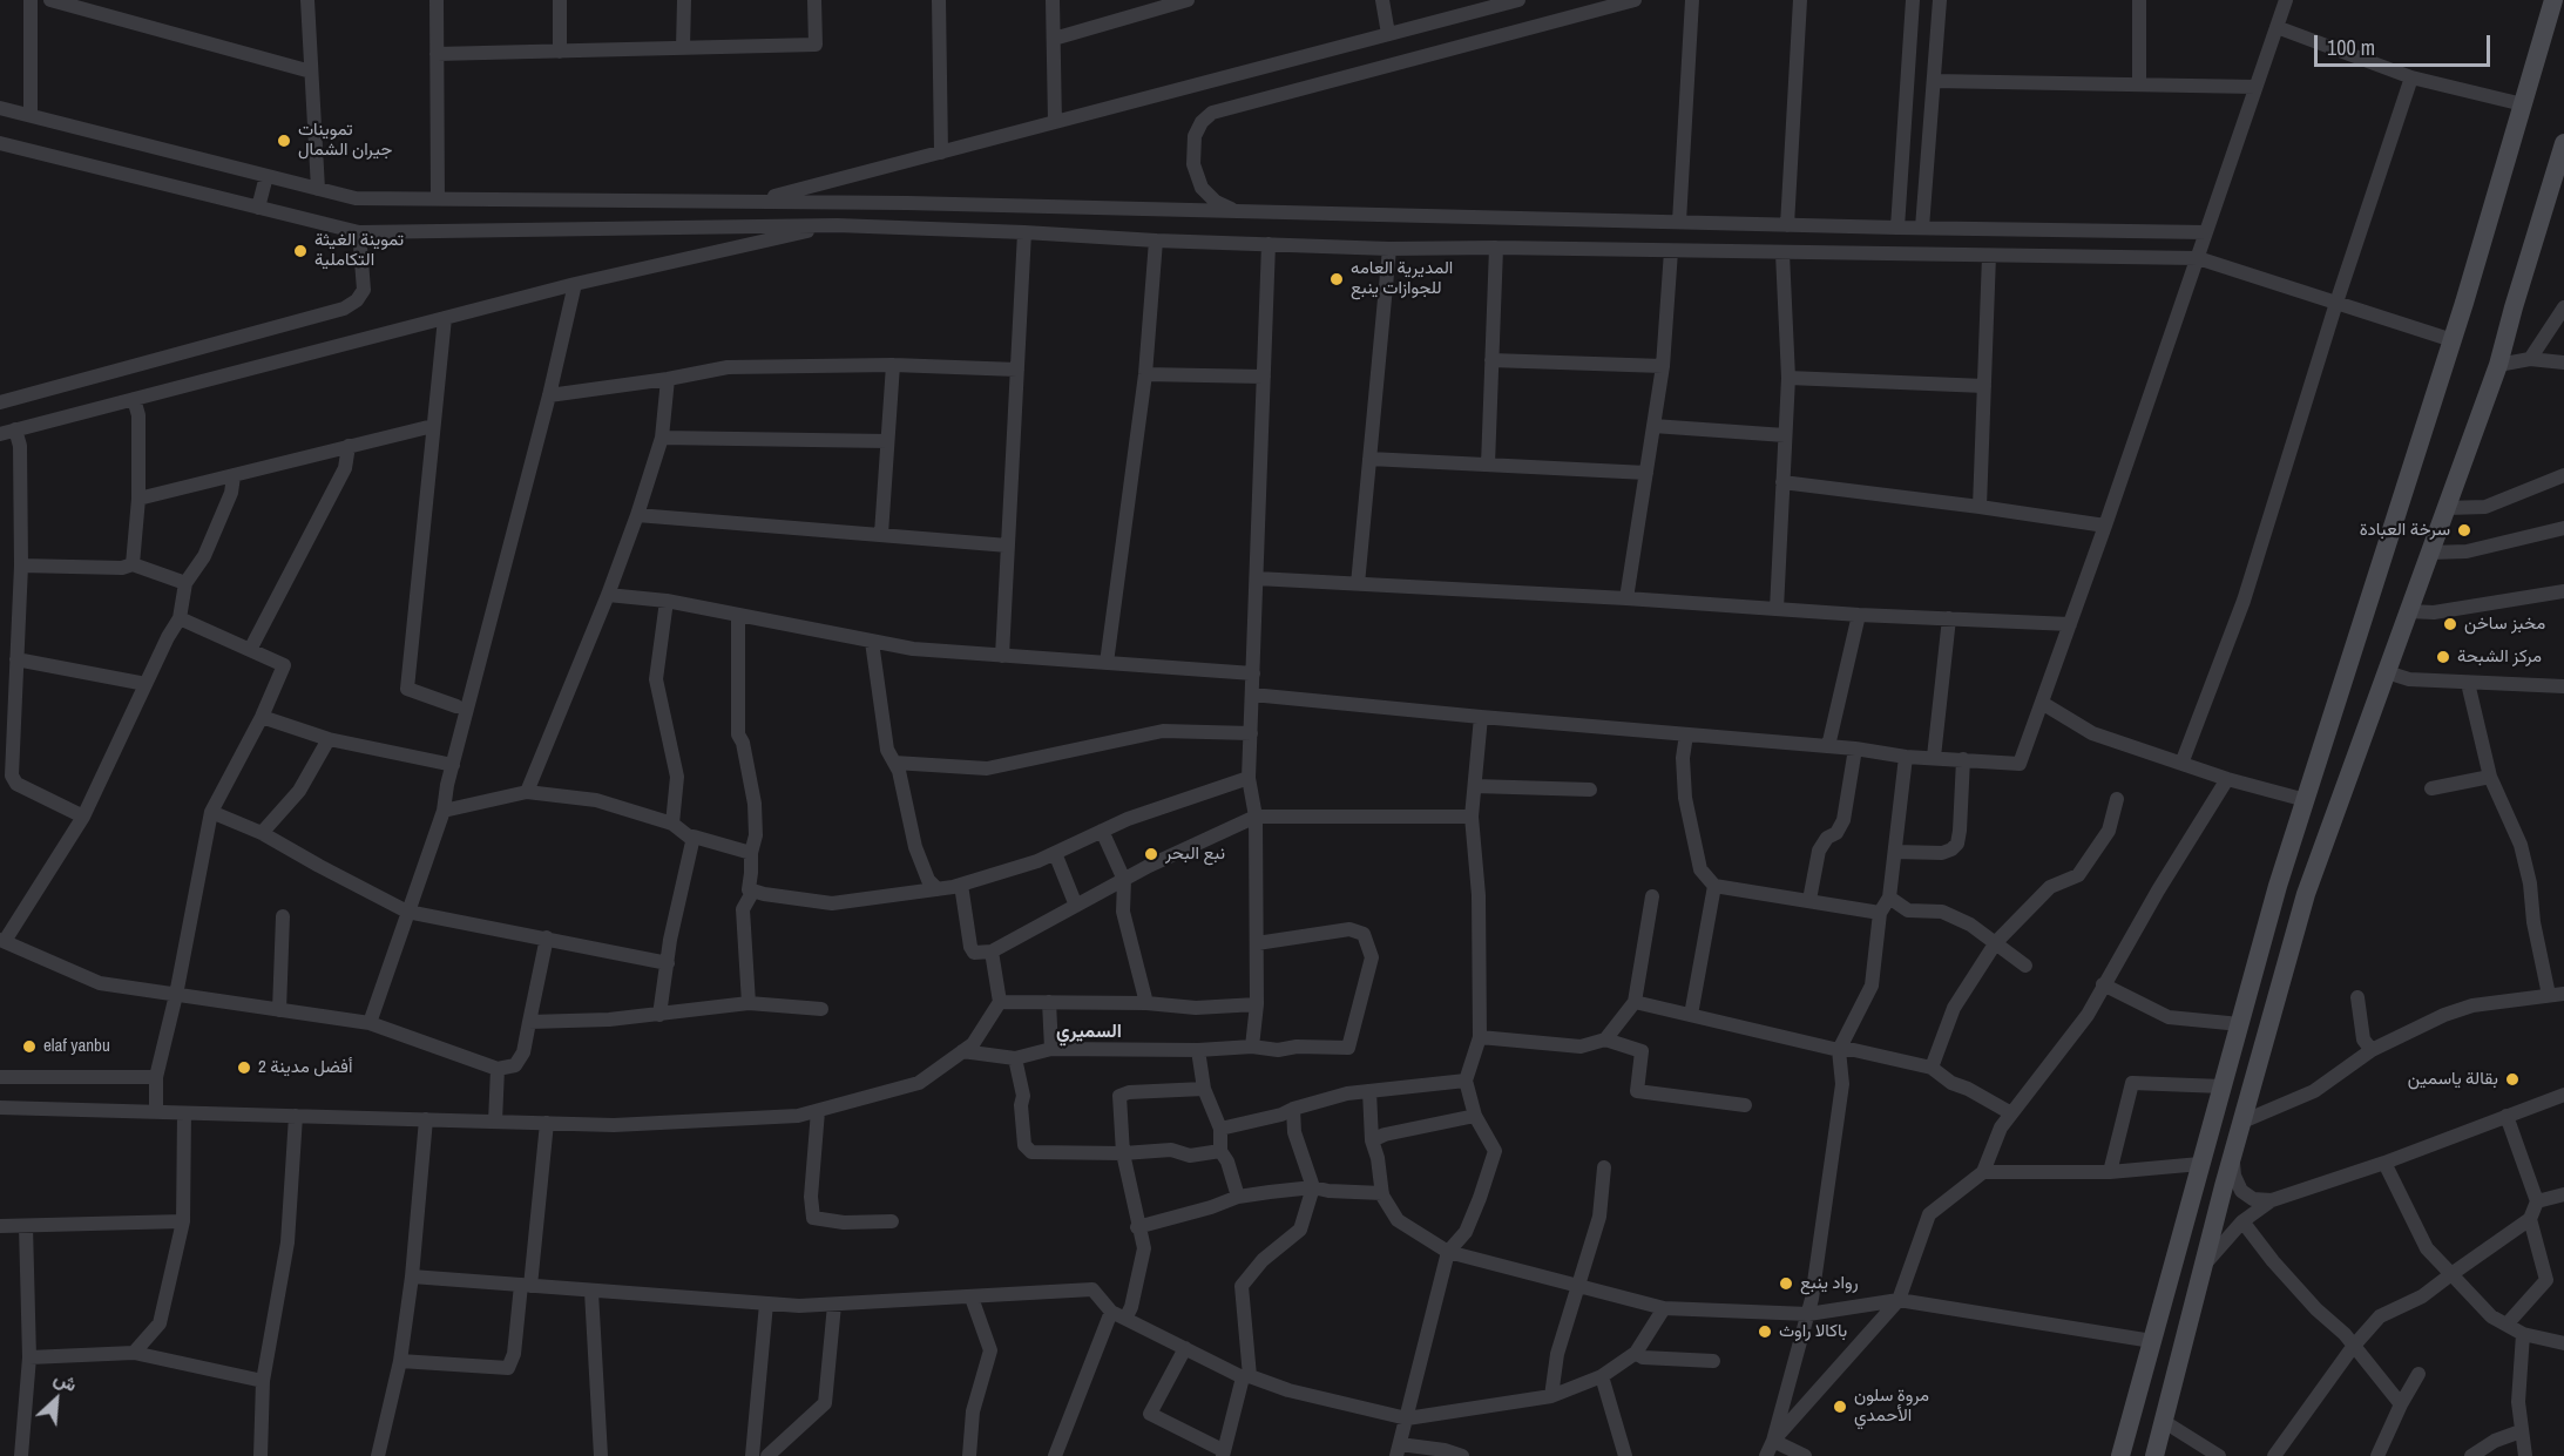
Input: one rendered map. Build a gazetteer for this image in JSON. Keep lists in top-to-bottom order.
{
  "districts": ["السميري"],
  "places": [
    "تموينات جيران الشمال",
    "تموينة الغيثة التكاملية",
    "المديرية العامه للجوازات ينبع",
    "سرخة العبادة",
    "مخبز ساخن",
    "مركز الشبحة",
    "نبع البحر",
    "elaf yanbu",
    "2 أفضل مدينة",
    "بقالة ياسمين",
    "رواد ينبع",
    "باكالا راوث",
    "مروة سلون الأحمدي"
  ],
  "scale_bar": "100 m",
  "north": "top right"
}
